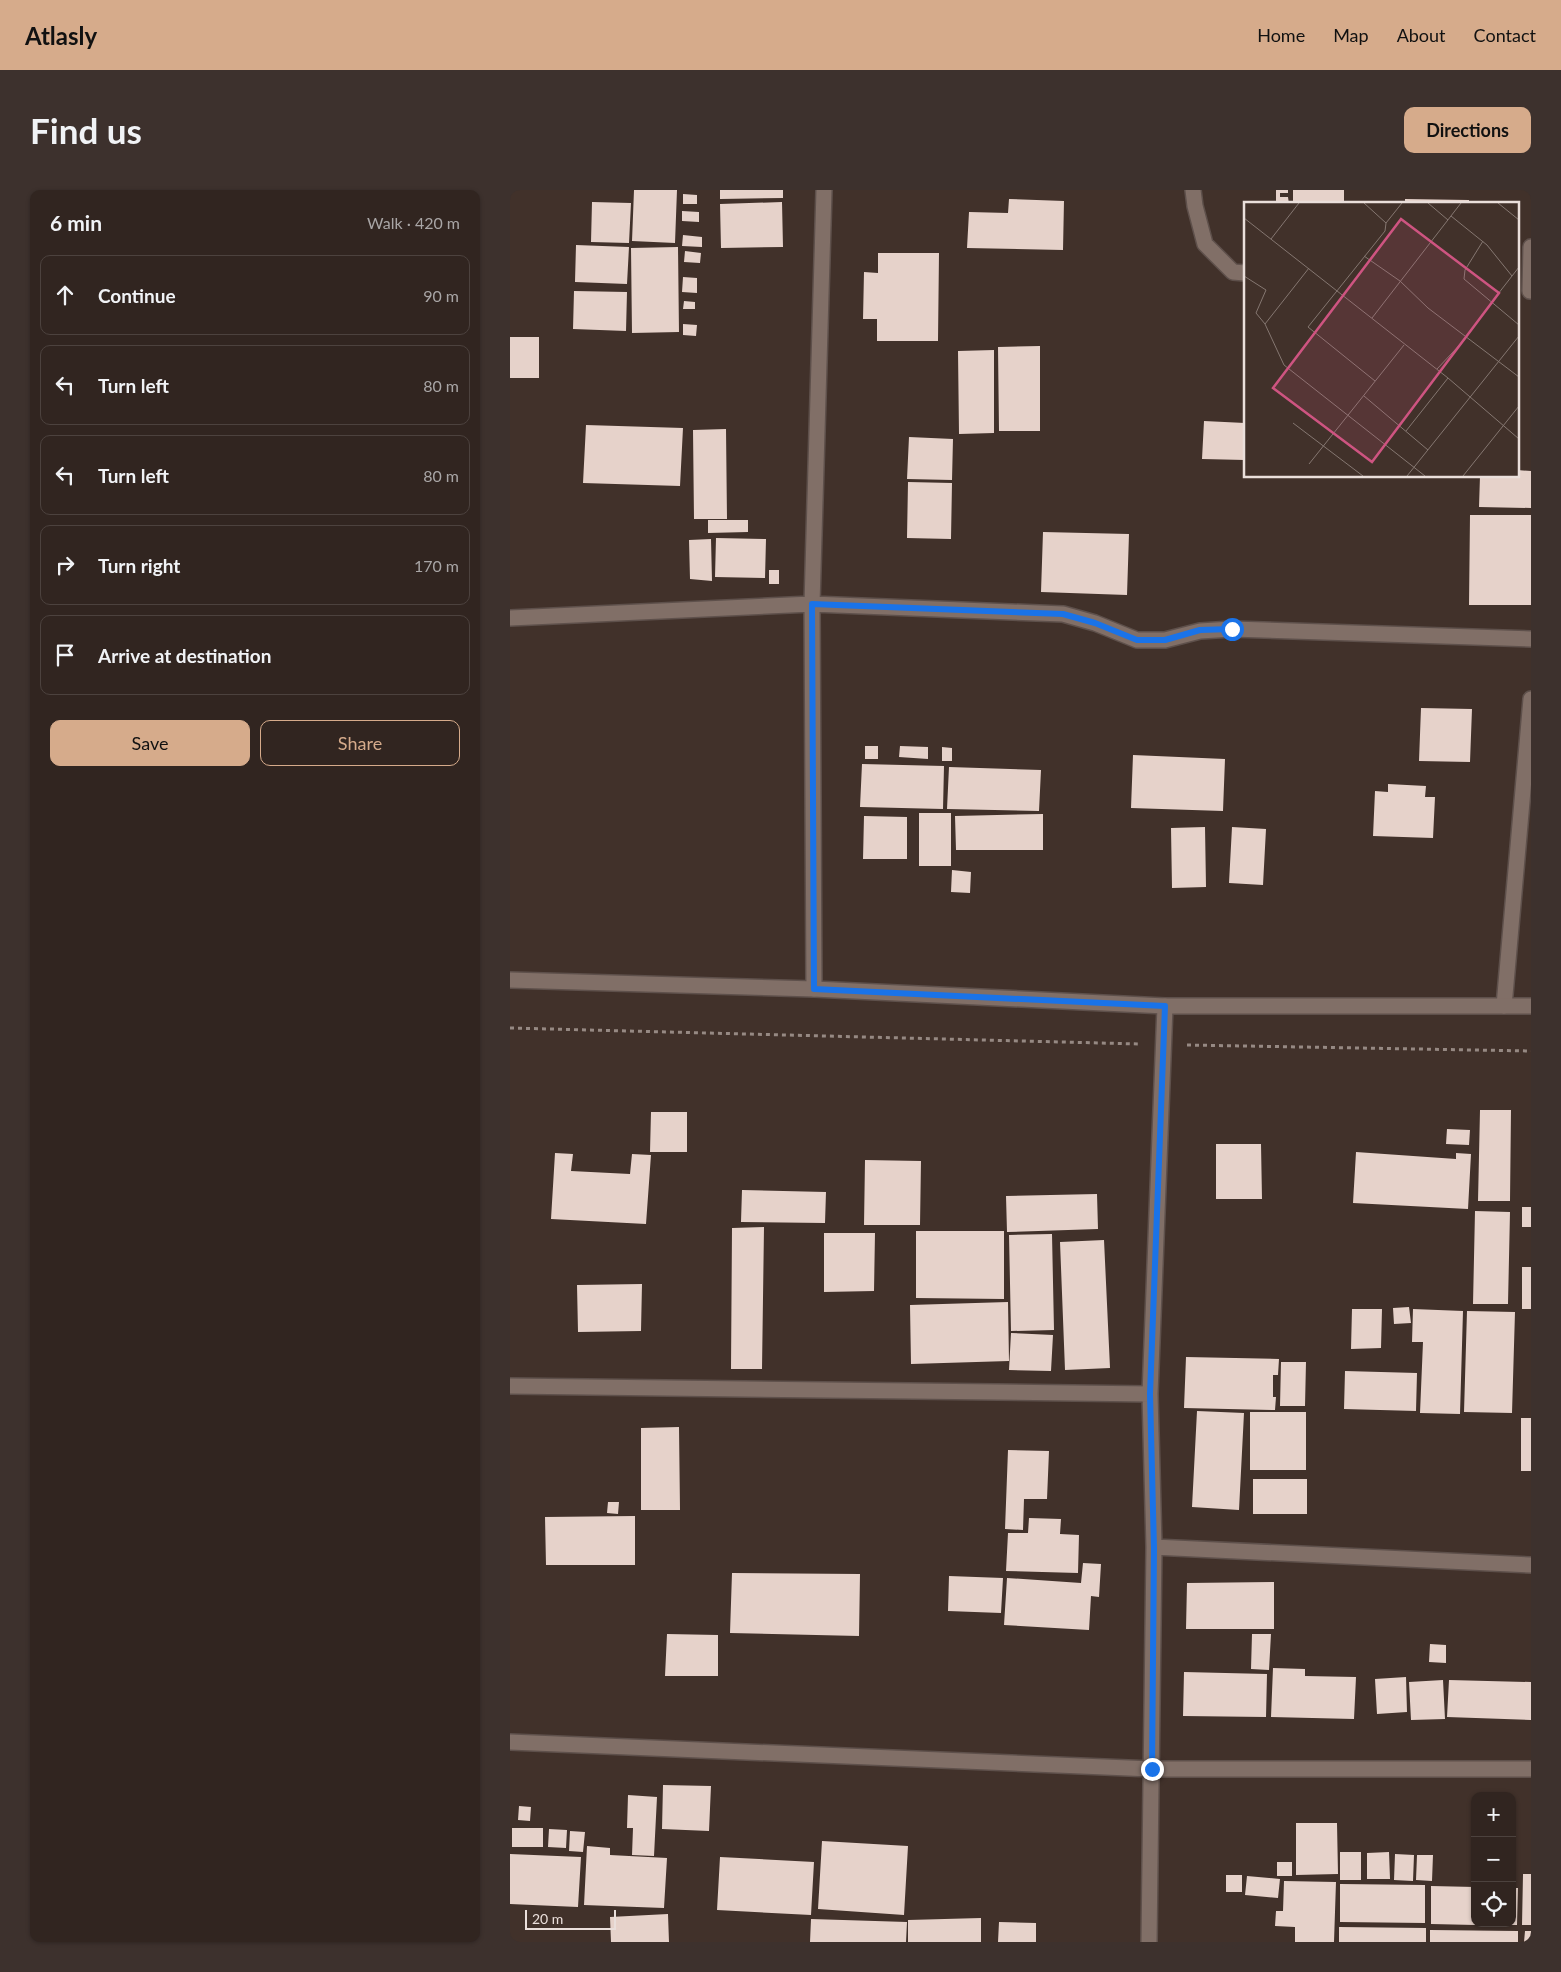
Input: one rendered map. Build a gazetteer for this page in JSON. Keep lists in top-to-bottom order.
{
  "scale_bar": "20 m",
  "page": {
    "header": "Atlasly",
    "nav": [
      "Home",
      "Map",
      "About",
      "Contact"
    ],
    "buttons": [
      "Directions",
      ["Save", "Share"]
    ],
    "title": "Find us",
    "heading": ["6 min", "Walk · 420 m"],
    "list": [
      ["Continue", "90 m"],
      ["Turn left", "80 m"],
      ["Turn left", "80 m"],
      ["Turn right", "170 m"],
      "Arrive at destination"
    ],
    "map_buttons": ["+", "−"],
    "scale": "20 m"
  }
}
